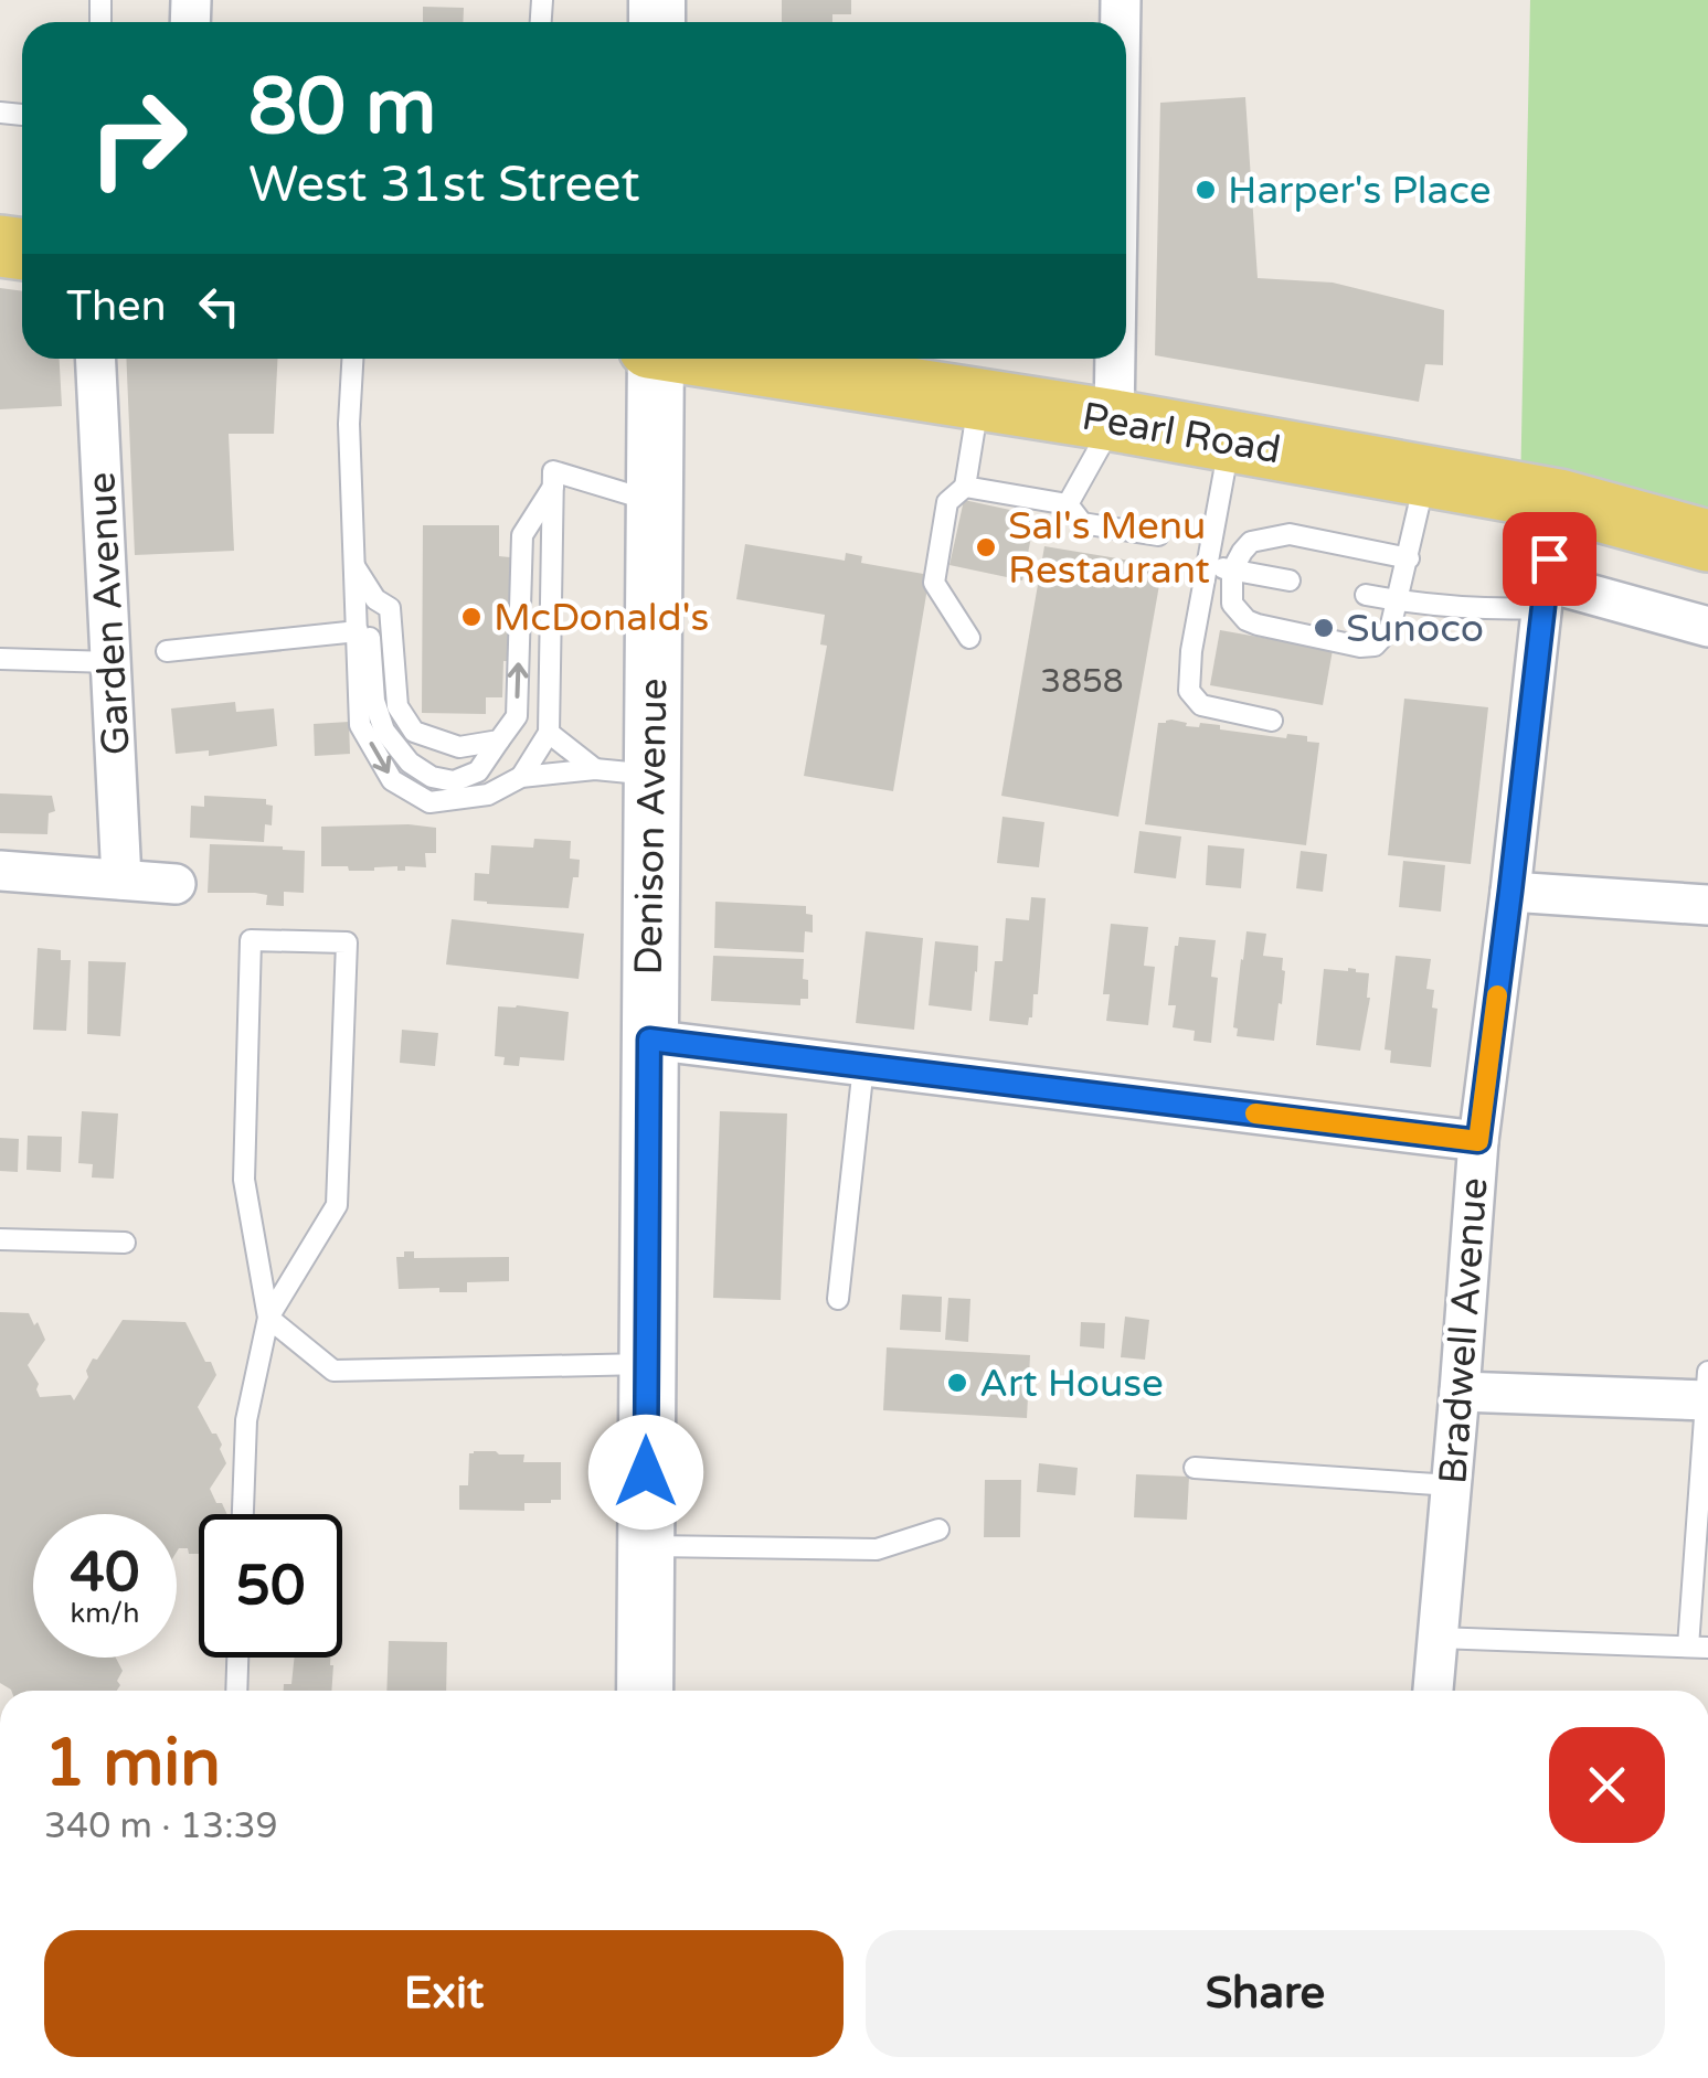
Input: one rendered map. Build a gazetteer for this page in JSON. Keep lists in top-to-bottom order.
{
  "streets": {
    "main road": ["Pearl Road", "Denison Avenue"],
    "street": ["Garden Avenue", "Bradwell Avenue"]
  },
  "crossings": [
    ["Pearl Road", "Bradwell Avenue"]
  ],
  "places": [
    "Harper's Place",
    "Sal's Menu Restaurant",
    "McDonald's",
    "Sunoco",
    "Art House"
  ],
  "house_numbers": ["3858"],
  "page": {
    "turn": ["80 m", "West 31st Street"],
    "then": "Then",
    "speed": "40 km/h",
    "limit": "50",
    "heading": ["1 min", "340 m · 13:39"],
    "buttons": ["Exit", "Share"]
  }
}
